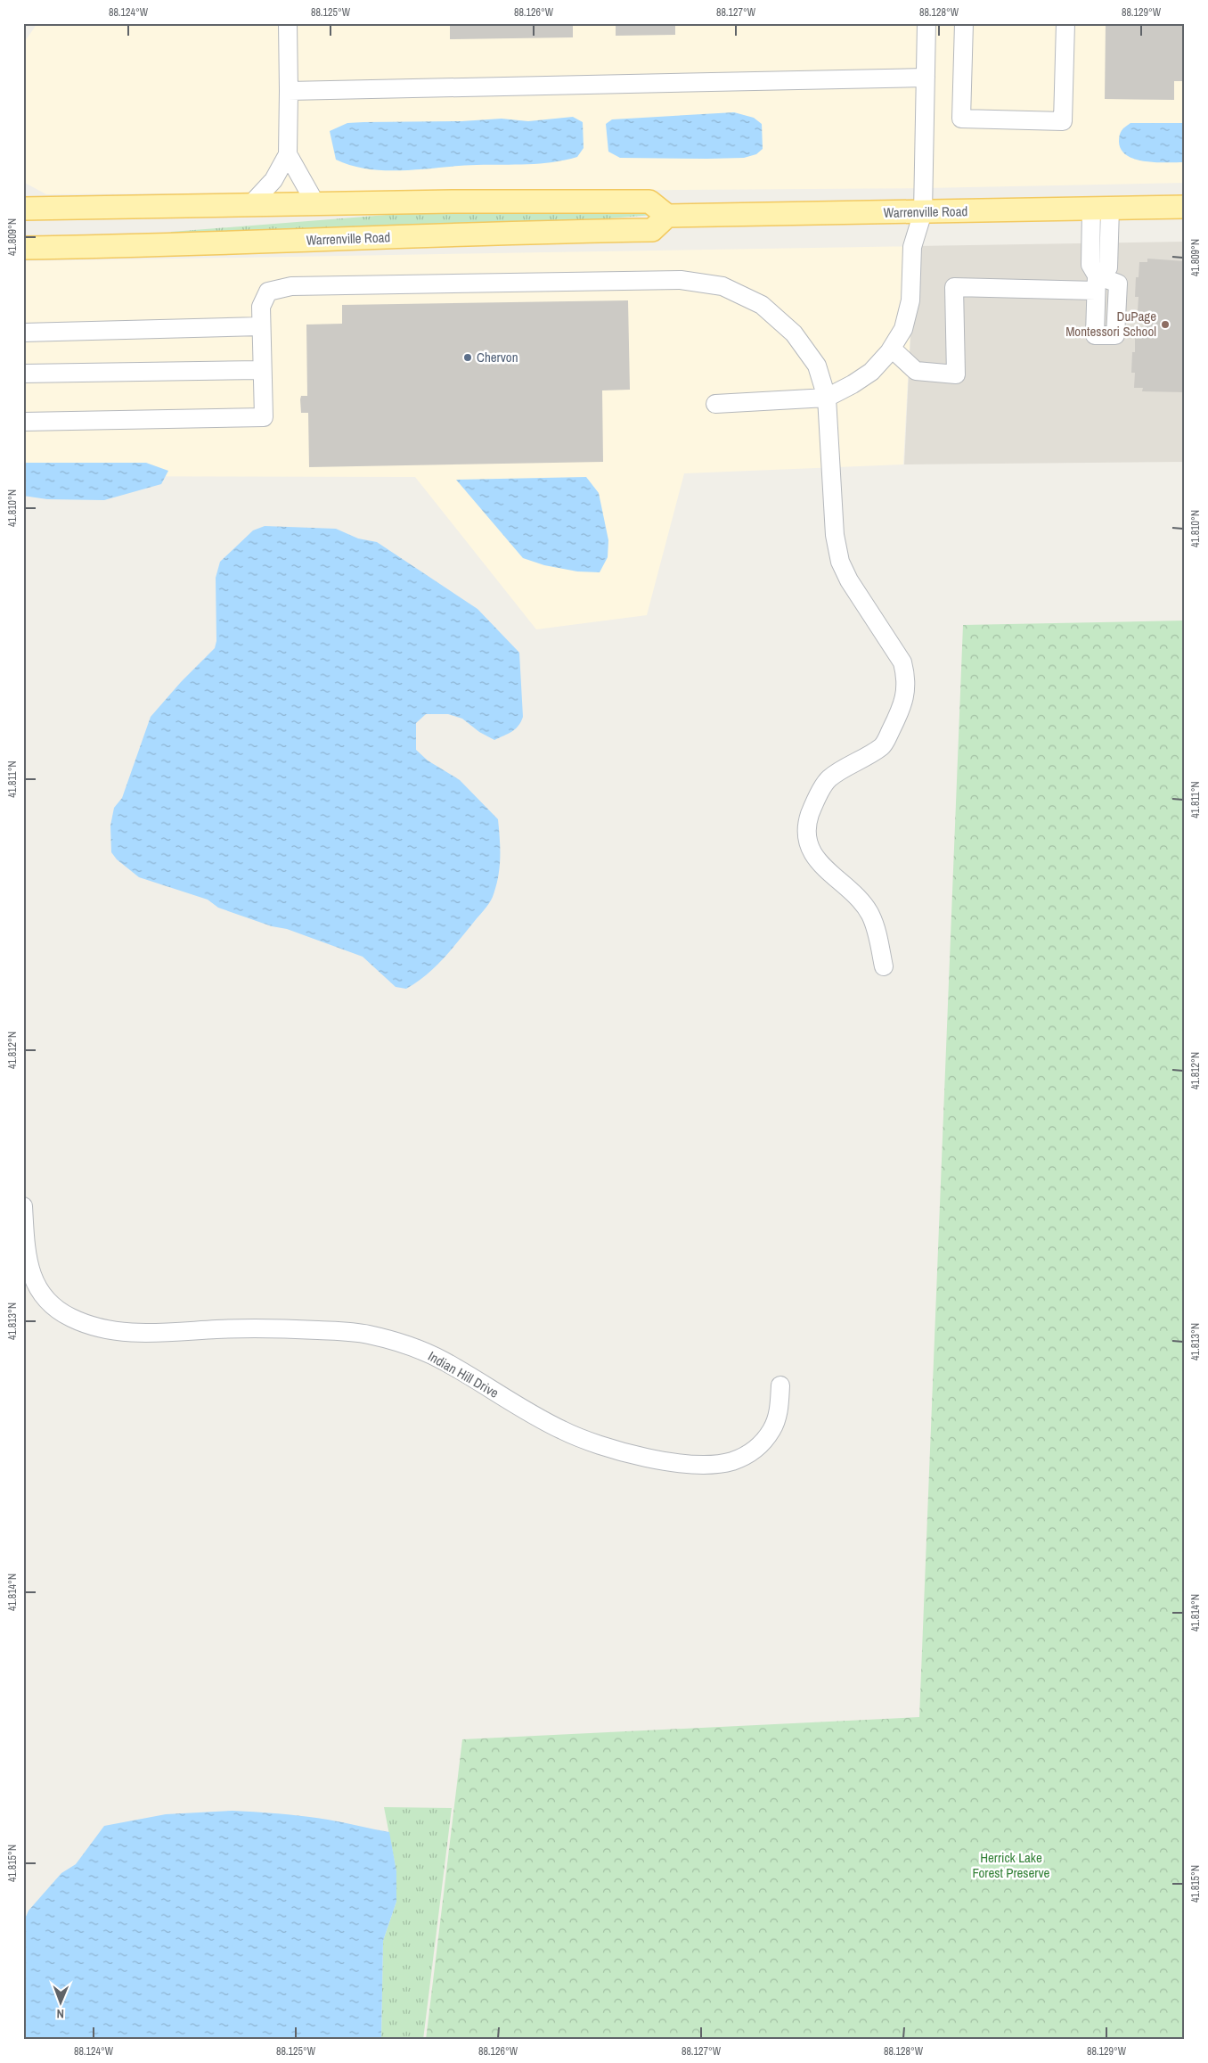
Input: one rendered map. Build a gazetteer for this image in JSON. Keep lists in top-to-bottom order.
{
  "streets": {
    "main road": ["Warrenville Road"],
    "street": ["Indian Hill Drive"]
  },
  "parks": ["Herrick Lake Forest Preserve"],
  "places": ["DuPage Montessori School", "Chervon"],
  "north": "bottom",
  "coordinates": [
    "88.124°W",
    "88.125°W",
    "88.126°W",
    "88.127°W",
    "88.128°W",
    "88.129°W",
    "41.809°N",
    "41.810°N",
    "41.811°N",
    "41.812°N",
    "41.813°N",
    "41.814°N",
    "41.815°N"
  ]
}
